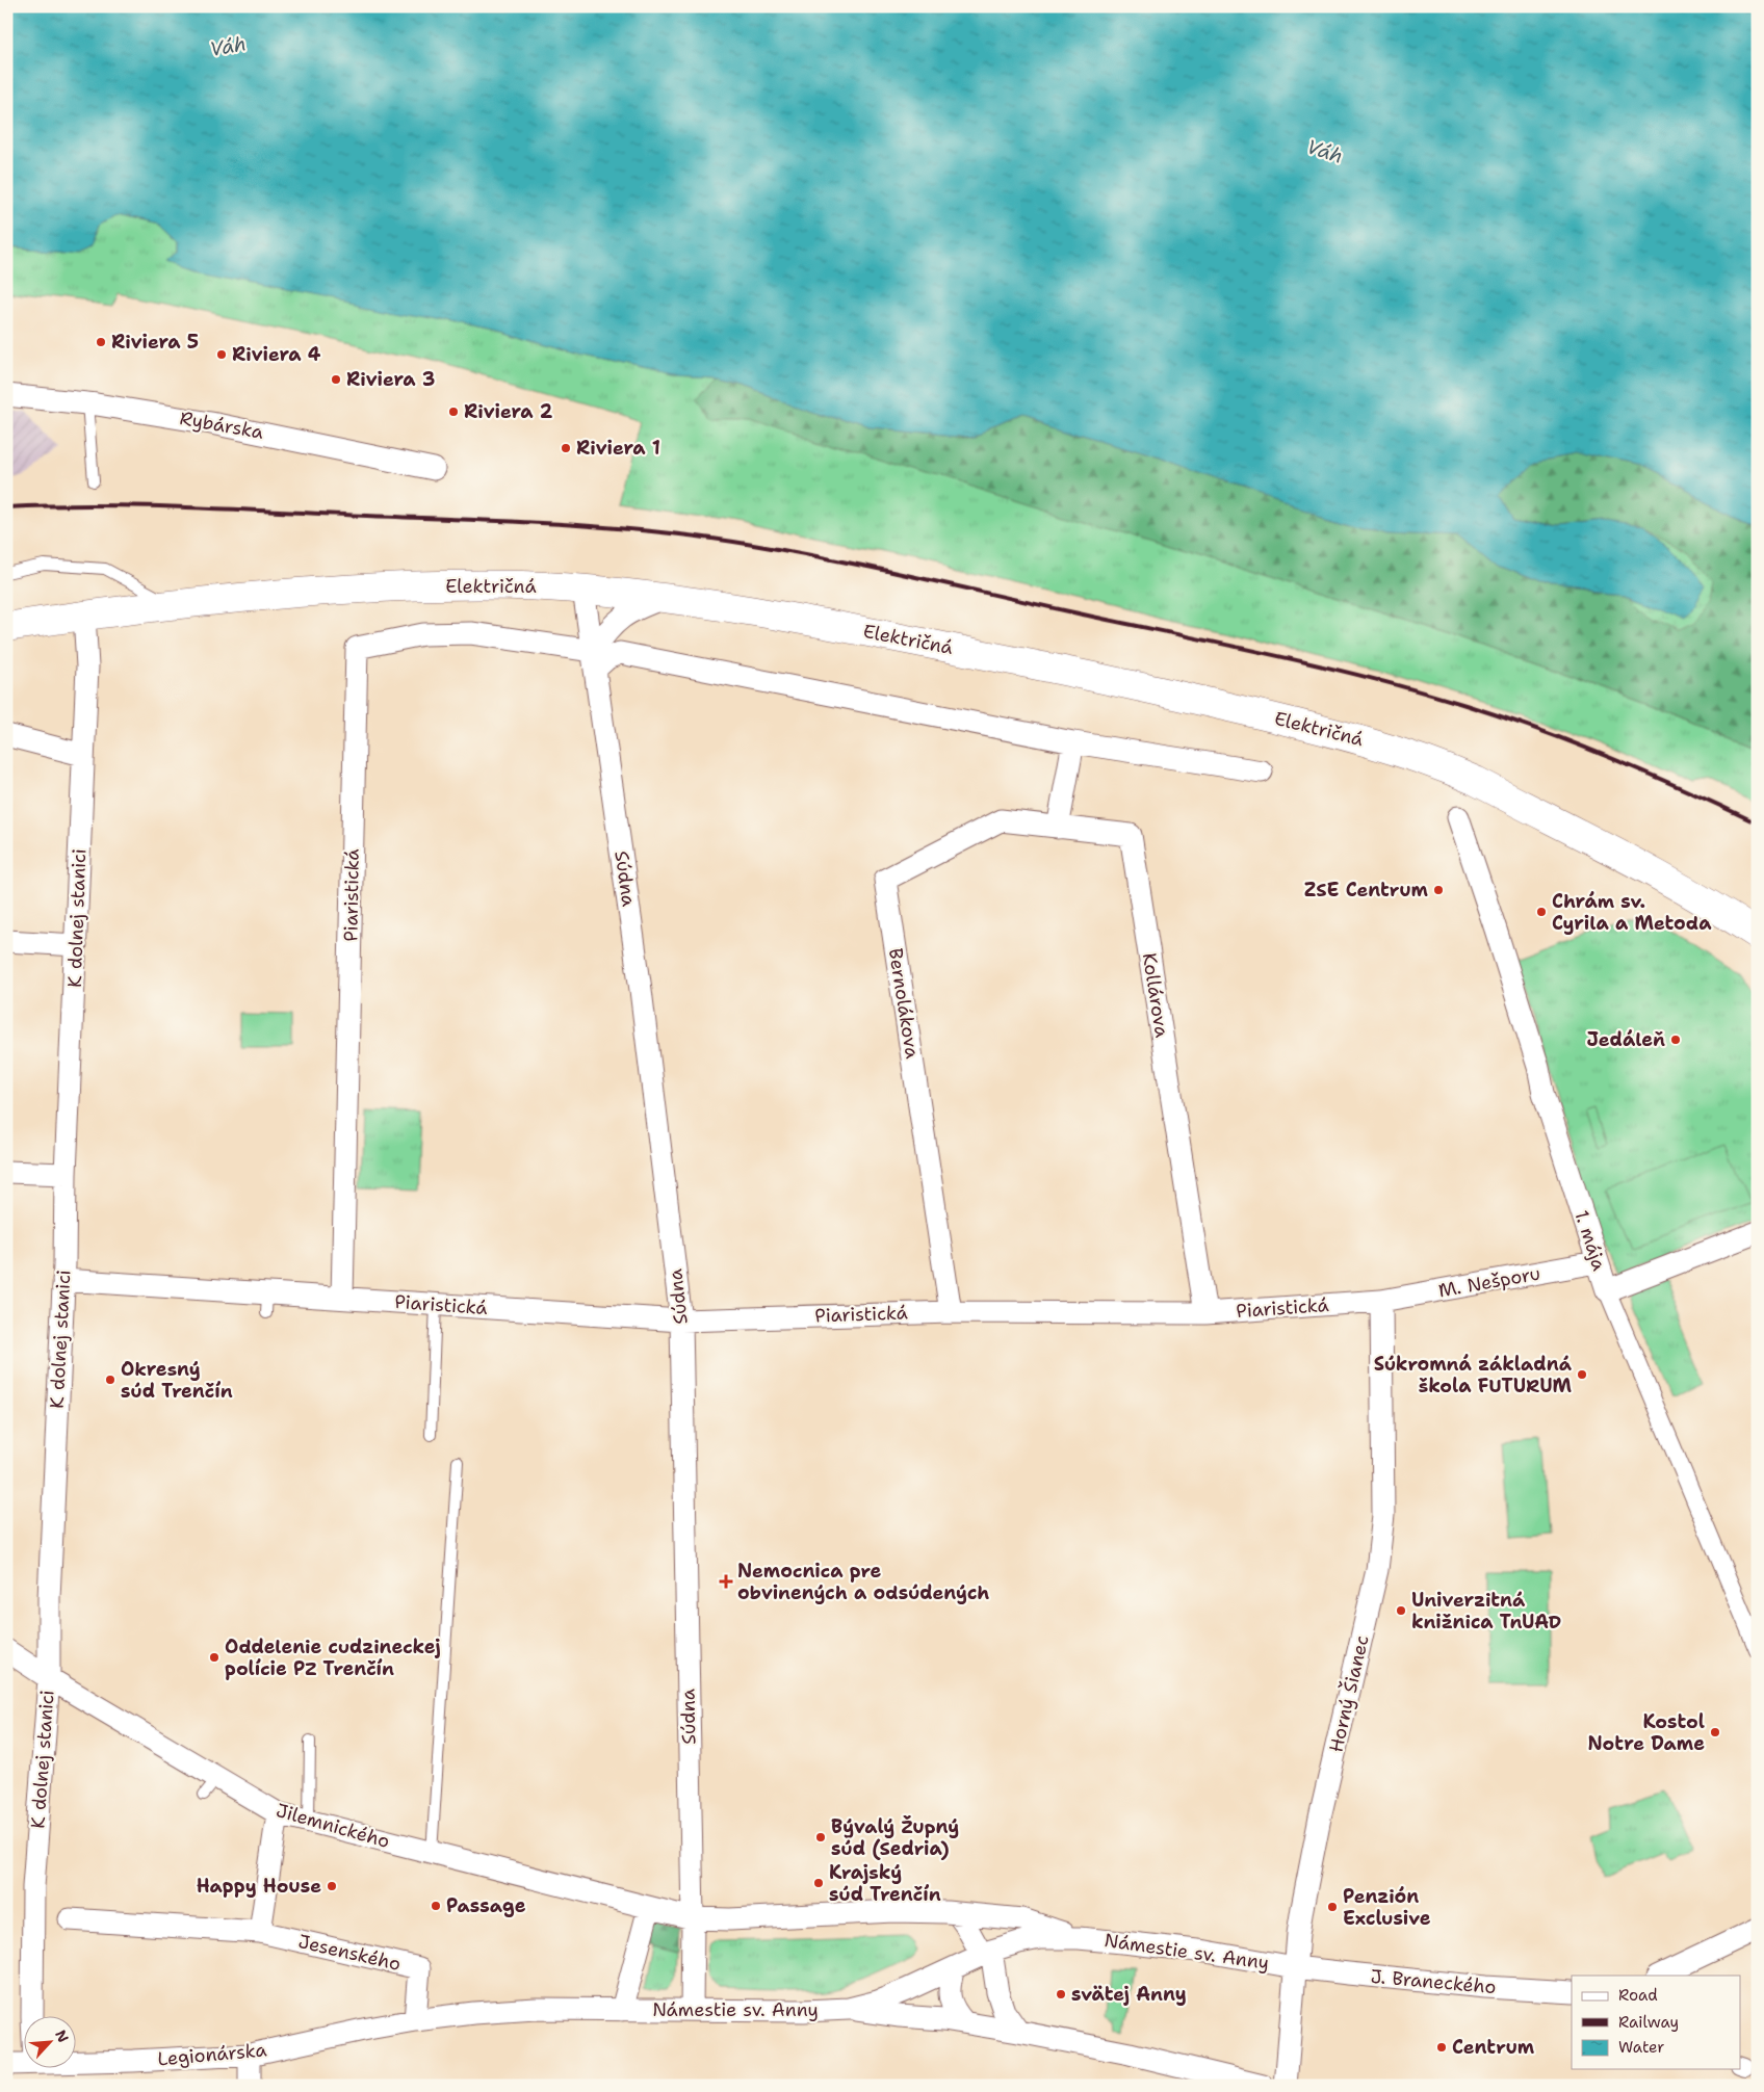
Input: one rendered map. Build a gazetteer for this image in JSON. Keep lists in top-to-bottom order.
{
  "streets": {
    "main road": ["Električná"],
    "street": [
      "Rybárska",
      "Súdna",
      "Piaristická",
      "K dolnej stanici",
      "Kollárova",
      "Bernolákova",
      "1. mája",
      "M. Nešporu",
      "Horný Šianec",
      "Jilemnického",
      "Námestie sv. Anny",
      "Jesenského",
      "J. Braneckého",
      "Legionárska"
    ]
  },
  "crossings": [
    ["Električná", "Súdna"],
    ["Električná", "K dolnej stanici"],
    ["Súdna", "Piaristická"],
    ["Súdna", "Jilemnického"],
    ["Súdna", "Námestie sv. Anny"],
    ["Piaristická", "K dolnej stanici"],
    ["Piaristická", "Kollárova"],
    ["Piaristická", "Bernolákova"],
    ["Piaristická", "M. Nešporu"],
    ["Piaristická", "Horný Šianec"],
    ["K dolnej stanici", "Jilemnického"],
    ["Kollárova", "Bernolákova"],
    ["1. mája", "M. Nešporu"],
    ["M. Nešporu", "Horný Šianec"],
    ["Horný Šianec", "Námestie sv. Anny"],
    ["Horný Šianec", "J. Braneckého"],
    ["Jilemnického", "Námestie sv. Anny"],
    ["Námestie sv. Anny", "Jesenského"],
    ["Námestie sv. Anny", "J. Braneckého"],
    ["Námestie sv. Anny", "Legionárska"],
    ["Jesenského", "Legionárska"]
  ],
  "water": ["Váh"],
  "places": {
    "other": [
      "Riviera 5",
      "Riviera 4",
      "Riviera 3",
      "Riviera 2",
      "Riviera 1",
      "ZSE Centrum",
      "Chrám sv. Cyrila a Metoda",
      "Jedáleň",
      "Súkromná základná škola FUTURUM",
      "Okresný súd Trenčín",
      "Univerzitná knižnica TnUAD",
      "Oddelenie cudzineckej polície PZ Trenčín",
      "Kostol Notre Dame",
      "Bývalý Župný súd (Sedria)",
      "Krajský súd Trenčín",
      "Happy House",
      "Passage",
      "Penzión Exclusive",
      "svätej Anny",
      "Centrum"
    ],
    "health": ["Nemocnica pre obvinených a odsúdených"]
  },
  "legend": ["Road", "Railway", "Water"],
  "north": "top right"
}
